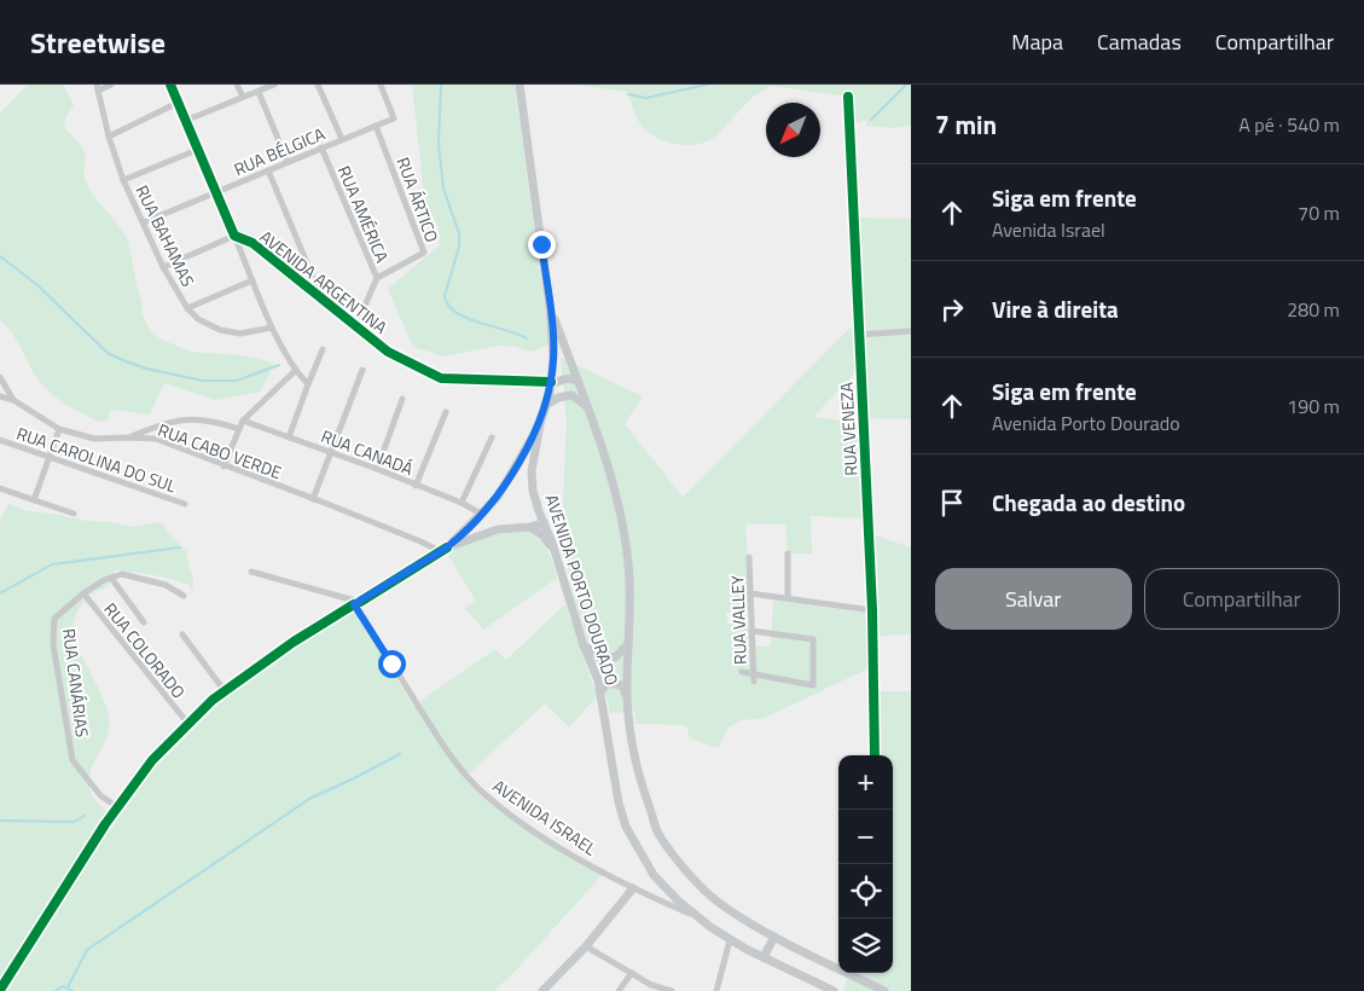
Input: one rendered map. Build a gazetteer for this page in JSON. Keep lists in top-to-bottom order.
{
  "streets": {
    "main road": ["AVENIDA PORTO DOURADO"],
    "street": [
      "RUA BÉLGICA",
      "RUA ÁRTICO",
      "RUA AMÉRICA",
      "RUA BAHAMAS",
      "AVENIDA ARGENTINA",
      "RUA VENEZA",
      "RUA CABO VERDE",
      "RUA CANADÁ",
      "RUA CAROLINA DO SUL",
      "RUA VALLEY",
      "RUA COLORADO",
      "RUA CANÁRIAS",
      "AVENIDA ISRAEL"
    ]
  },
  "crossings": [
    ["RUA BÉLGICA", "RUA ÁRTICO"],
    ["RUA BÉLGICA", "RUA AMÉRICA"],
    ["RUA BÉLGICA", "RUA BAHAMAS"],
    ["RUA BÉLGICA", "AVENIDA ARGENTINA"],
    ["RUA ÁRTICO", "RUA AMÉRICA"],
    ["AVENIDA ARGENTINA", "AVENIDA PORTO DOURADO"],
    ["AVENIDA PORTO DOURADO", "AVENIDA ISRAEL"],
    ["RUA COLORADO", "RUA CANÁRIAS"]
  ],
  "north": "bottom left",
  "page": {
    "header": "Streetwise",
    "nav": ["Mapa", "Camadas", "Compartilhar"],
    "heading": ["7 min", "A pé · 540 m"],
    "list": [
      ["Siga em frente", "Avenida Israel", "70 m"],
      ["Vire à direita", "280 m"],
      ["Siga em frente", "Avenida Porto Dourado", "190 m"],
      "Chegada ao destino"
    ],
    "buttons": ["Salvar", "Compartilhar"],
    "map_buttons": ["+", "−"]
  }
}
